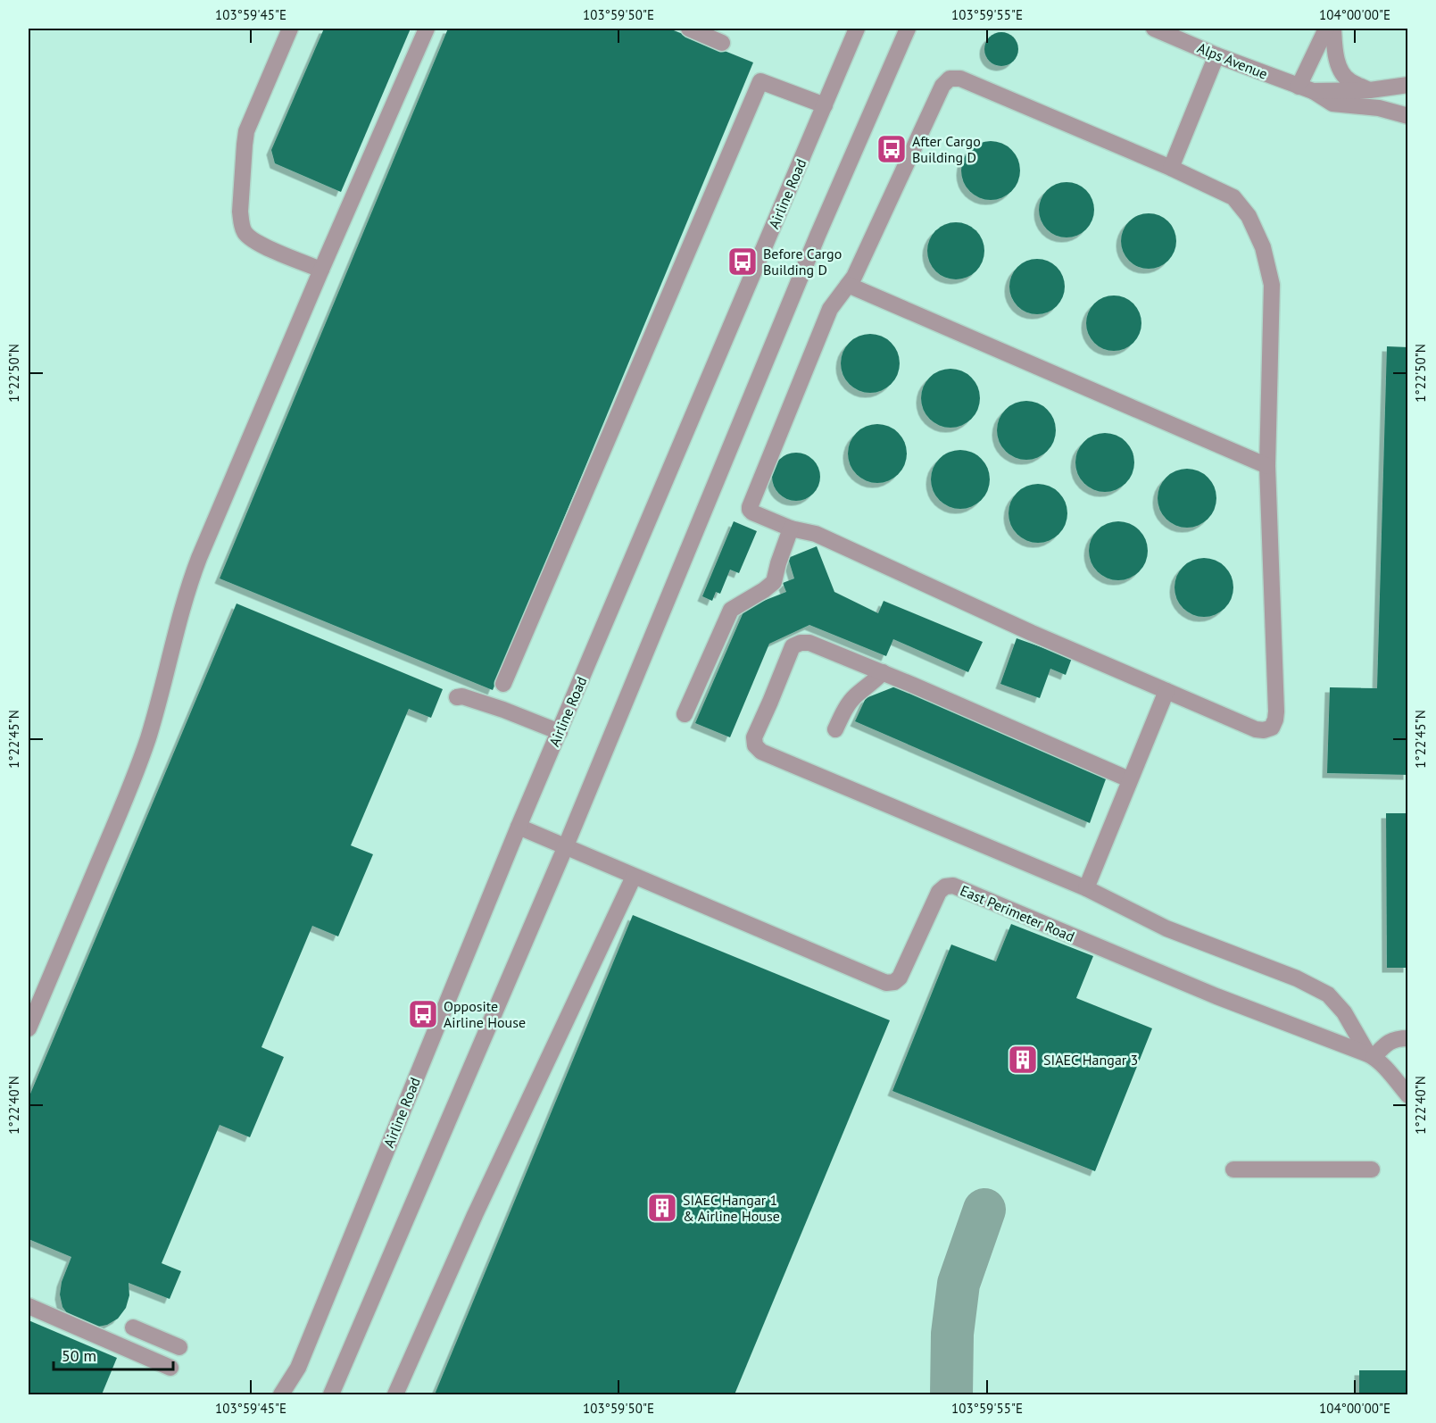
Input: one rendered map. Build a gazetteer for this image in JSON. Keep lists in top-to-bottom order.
{
  "streets": {
    "street": ["Alps Avenue", "Airline Road", "East Perimeter Road"]
  },
  "crossings": [
    ["Airline Road", "East Perimeter Road"]
  ],
  "places": {
    "bus stop": ["After Cargo Building D", "Before Cargo Building D", "Opposite Airline House"],
    "building": ["SIAEC Hangar 3", "SIAEC Hangar 1 & Airline House"]
  },
  "scale_bar": "50 m",
  "coordinates": [
    "103°59'45\"E",
    "103°59'50\"E",
    "103°59'55\"E",
    "104°00'00\"E",
    "1°22'50\"N",
    "1°22'45\"N",
    "1°22'40\"N"
  ]
}
